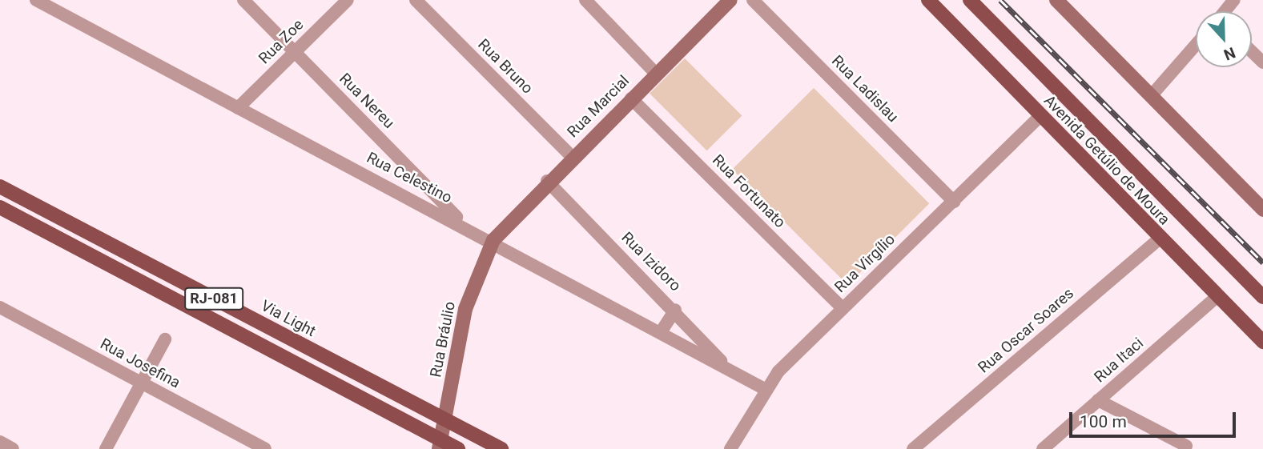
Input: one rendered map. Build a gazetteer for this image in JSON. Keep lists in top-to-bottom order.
{
  "streets": {
    "main road": ["Avenida Getúlio de Moura", "RJ-081", "Via Light"],
    "street": [
      "Rua Zoe",
      "Rua Bruno",
      "Rua Ladislau",
      "Rua Nereu",
      "Rua Marcial",
      "Rua Celestino",
      "Rua Fortunato",
      "Rua Izidoro",
      "Rua Virgílio",
      "Rua Oscar Soares",
      "Rua Bráulio",
      "Rua Itaci",
      "Rua Josefina"
    ]
  },
  "crossings": [
    ["Rua Zoe", "Rua Nereu"],
    ["Rua Zoe", "Rua Celestino"],
    ["Rua Bruno", "Rua Marcial"],
    ["Rua Ladislau", "Rua Virgílio"],
    ["Rua Nereu", "Rua Celestino"],
    ["Rua Marcial", "Rua Celestino"],
    ["Rua Marcial", "Rua Fortunato"],
    ["Rua Marcial", "Rua Izidoro"],
    ["Rua Marcial", "Rua Bráulio"],
    ["Avenida Getúlio de Moura", "Rua Virgílio"],
    ["Avenida Getúlio de Moura", "Rua Oscar Soares"],
    ["Avenida Getúlio de Moura", "Rua Itaci"],
    ["Rua Celestino", "Rua Izidoro"],
    ["Rua Celestino", "Rua Virgílio"],
    ["Rua Celestino", "Rua Bráulio"],
    ["Rua Fortunato", "Rua Virgílio"]
  ],
  "scale_bar": "100 m",
  "north": "bottom"
}
